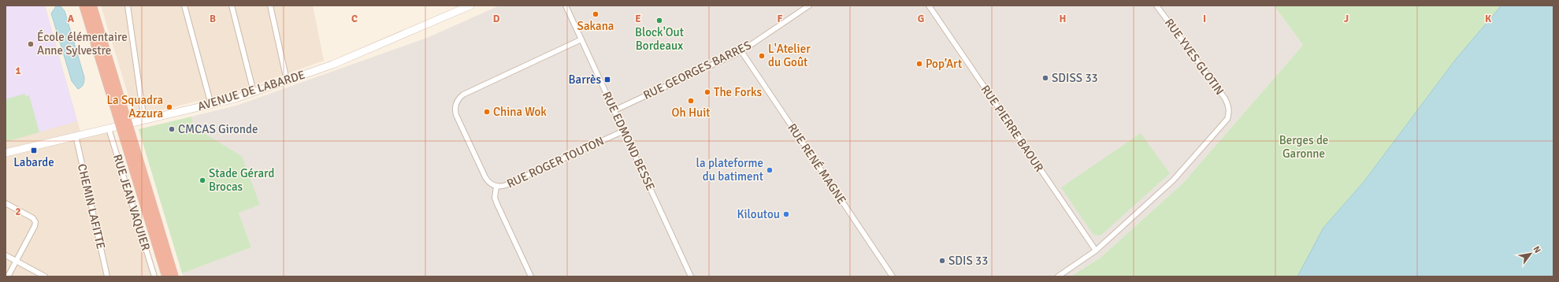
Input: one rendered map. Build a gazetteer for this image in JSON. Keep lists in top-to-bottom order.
{
  "streets": {
    "main road": ["AVENUE DE LABARDE"],
    "street": [
      "RUE YVES GLOTIN",
      "RUE GEORGES BARRES",
      "RUE PIERRE BAOUR",
      "RUE EDMOND BESSE",
      "RUE ROGER TOUTON",
      "RUE RENÉ MAGNE",
      "RUE JEAN VAQUIER",
      "CHEMIN LAFITTE"
    ]
  },
  "crossings": [
    ["RUE YVES GLOTIN", "RUE PIERRE BAOUR"],
    ["RUE GEORGES BARRES", "RUE EDMOND BESSE"],
    ["RUE GEORGES BARRES", "RUE RENÉ MAGNE"],
    ["AVENUE DE LABARDE", "RUE JEAN VAQUIER"],
    ["AVENUE DE LABARDE", "CHEMIN LAFITTE"],
    ["RUE EDMOND BESSE", "RUE ROGER TOUTON"]
  ],
  "parks": ["Berges de Garonne"],
  "places": {
    "other": [
      "Sakana",
      "Block'Out Bordeaux",
      "École élémentaire Anne Sylvestre",
      "L'Atelier du Goût",
      "Pop’Art",
      "SDISS 33",
      "The Forks",
      "Oh Huit",
      "La Squadra Azzura",
      "China Wok",
      "CMCAS Gironde",
      "la plateforme du batiment",
      "Stade Gérard Brocas",
      "Kiloutou",
      "SDIS 33"
    ],
    "transit": ["Barrès", "Labarde"]
  },
  "north": "top right",
  "grid": {
    "columns": [
      "A",
      "B",
      "C",
      "D",
      "E",
      "F",
      "G",
      "H",
      "I",
      "J",
      "K"
    ],
    "rows": ["1", "2"]
  }
}
